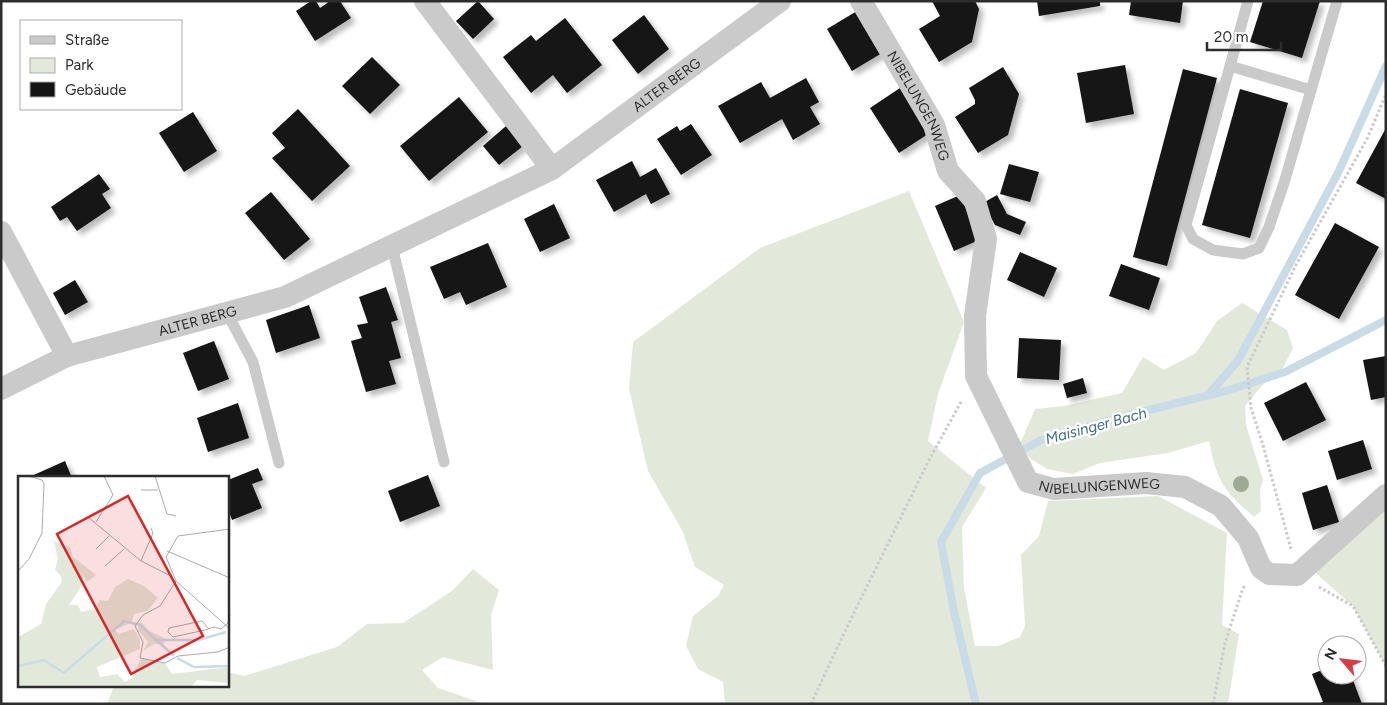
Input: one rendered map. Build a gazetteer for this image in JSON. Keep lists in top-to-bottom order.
{
  "streets": {
    "street": ["ALTER BERG", "NIBELUNGENWEG"]
  },
  "water": ["Maisinger Bach"],
  "legend": ["Straße", "Park", "Gebäude"],
  "scale_bar": "20 m",
  "north": "top left"
}
